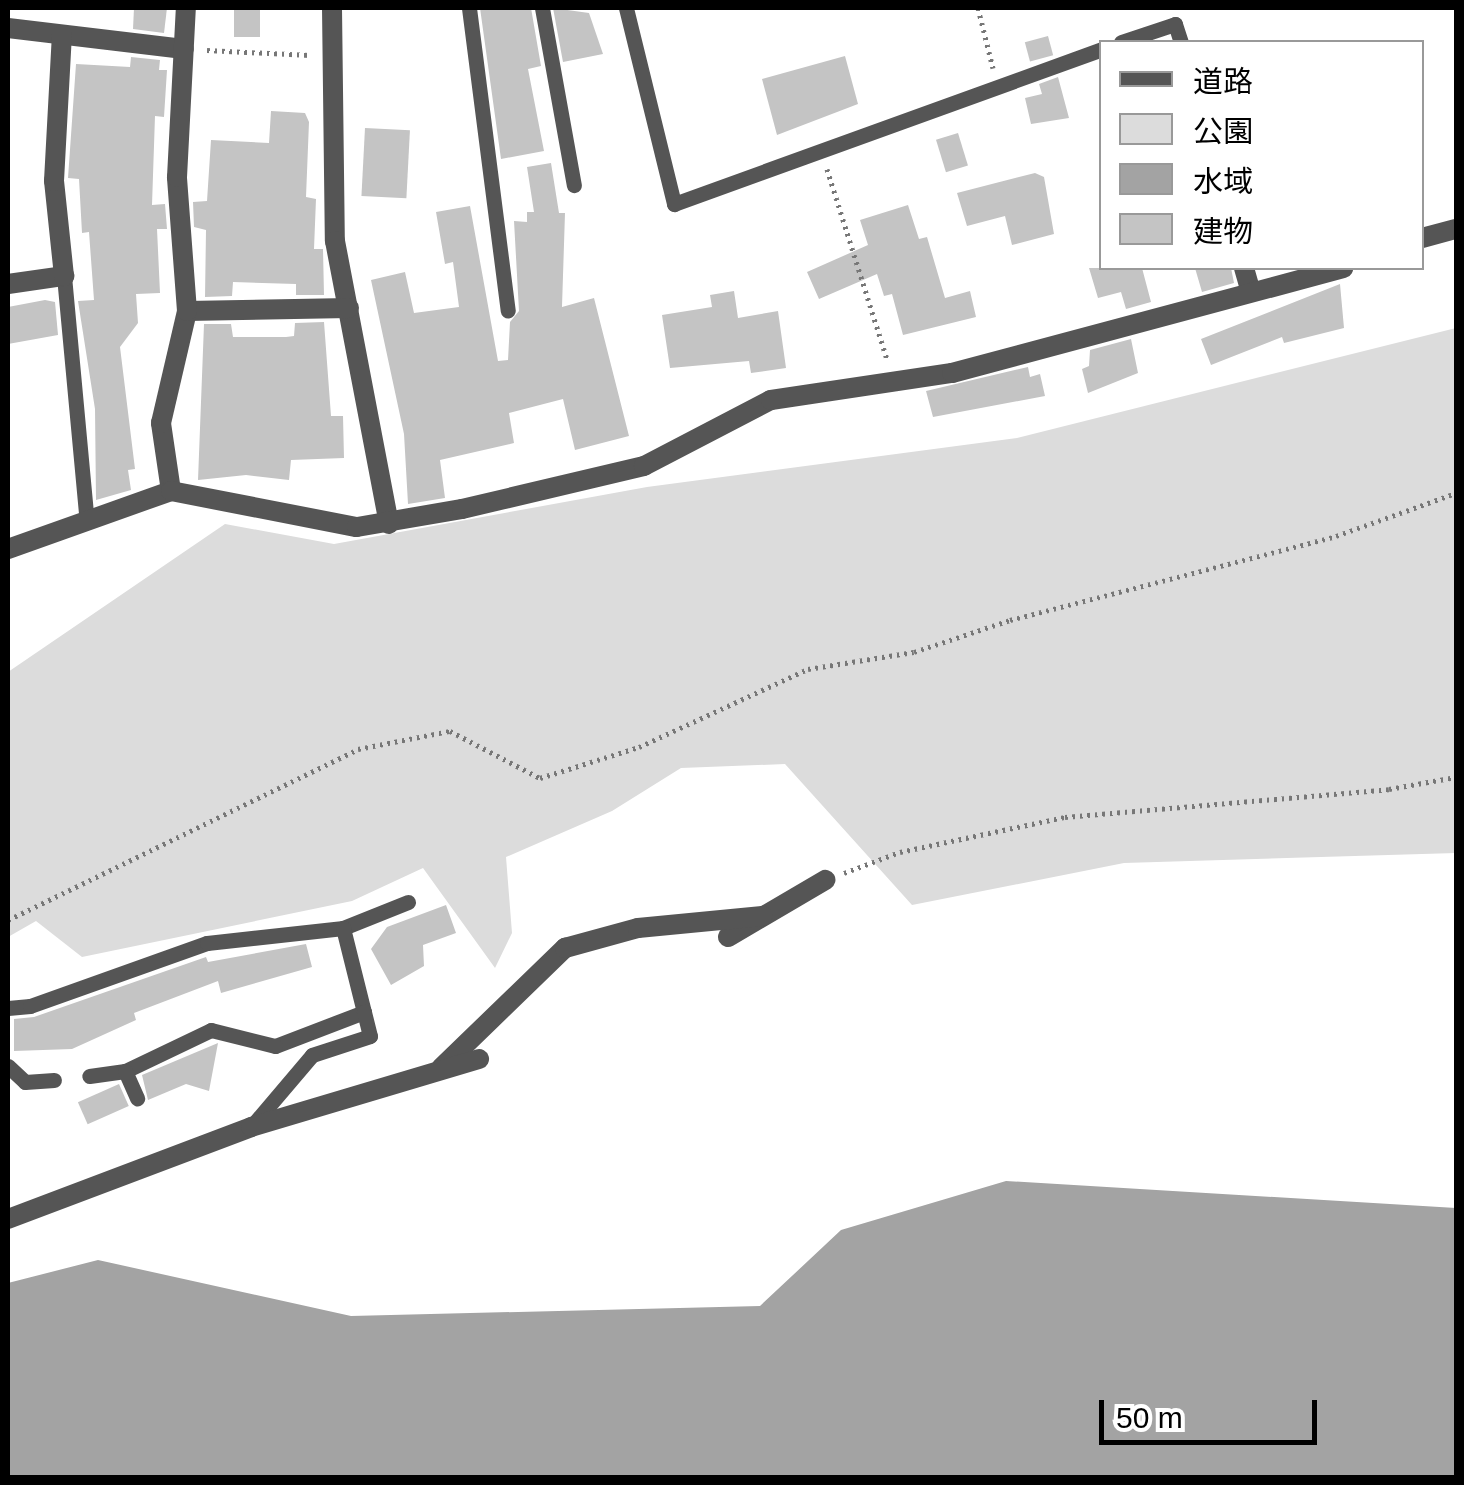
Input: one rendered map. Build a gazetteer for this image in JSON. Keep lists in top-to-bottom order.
{
  "legend": [
    "道路",
    "公園",
    "水域",
    "建物"
  ],
  "scale_bar": "50 m"
}
